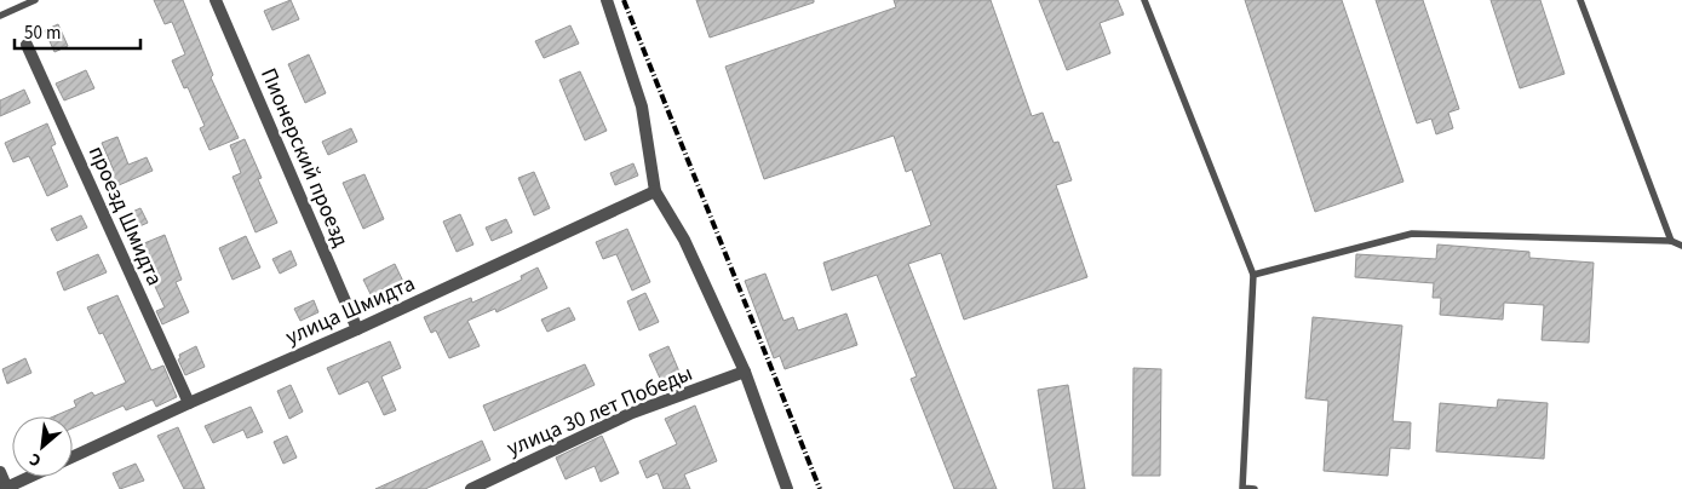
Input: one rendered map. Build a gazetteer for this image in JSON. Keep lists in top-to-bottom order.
{
  "streets": {
    "street": [
      "Пионерский проезд",
      "проезд Шмидта",
      "улица Шмидта",
      "улица 30 лет Победы"
    ]
  },
  "crossings": [
    ["Пионерский проезд", "улица Шмидта"],
    ["проезд Шмидта", "улица Шмидта"]
  ],
  "scale_bar": "50 m",
  "north": "bottom left"
}
